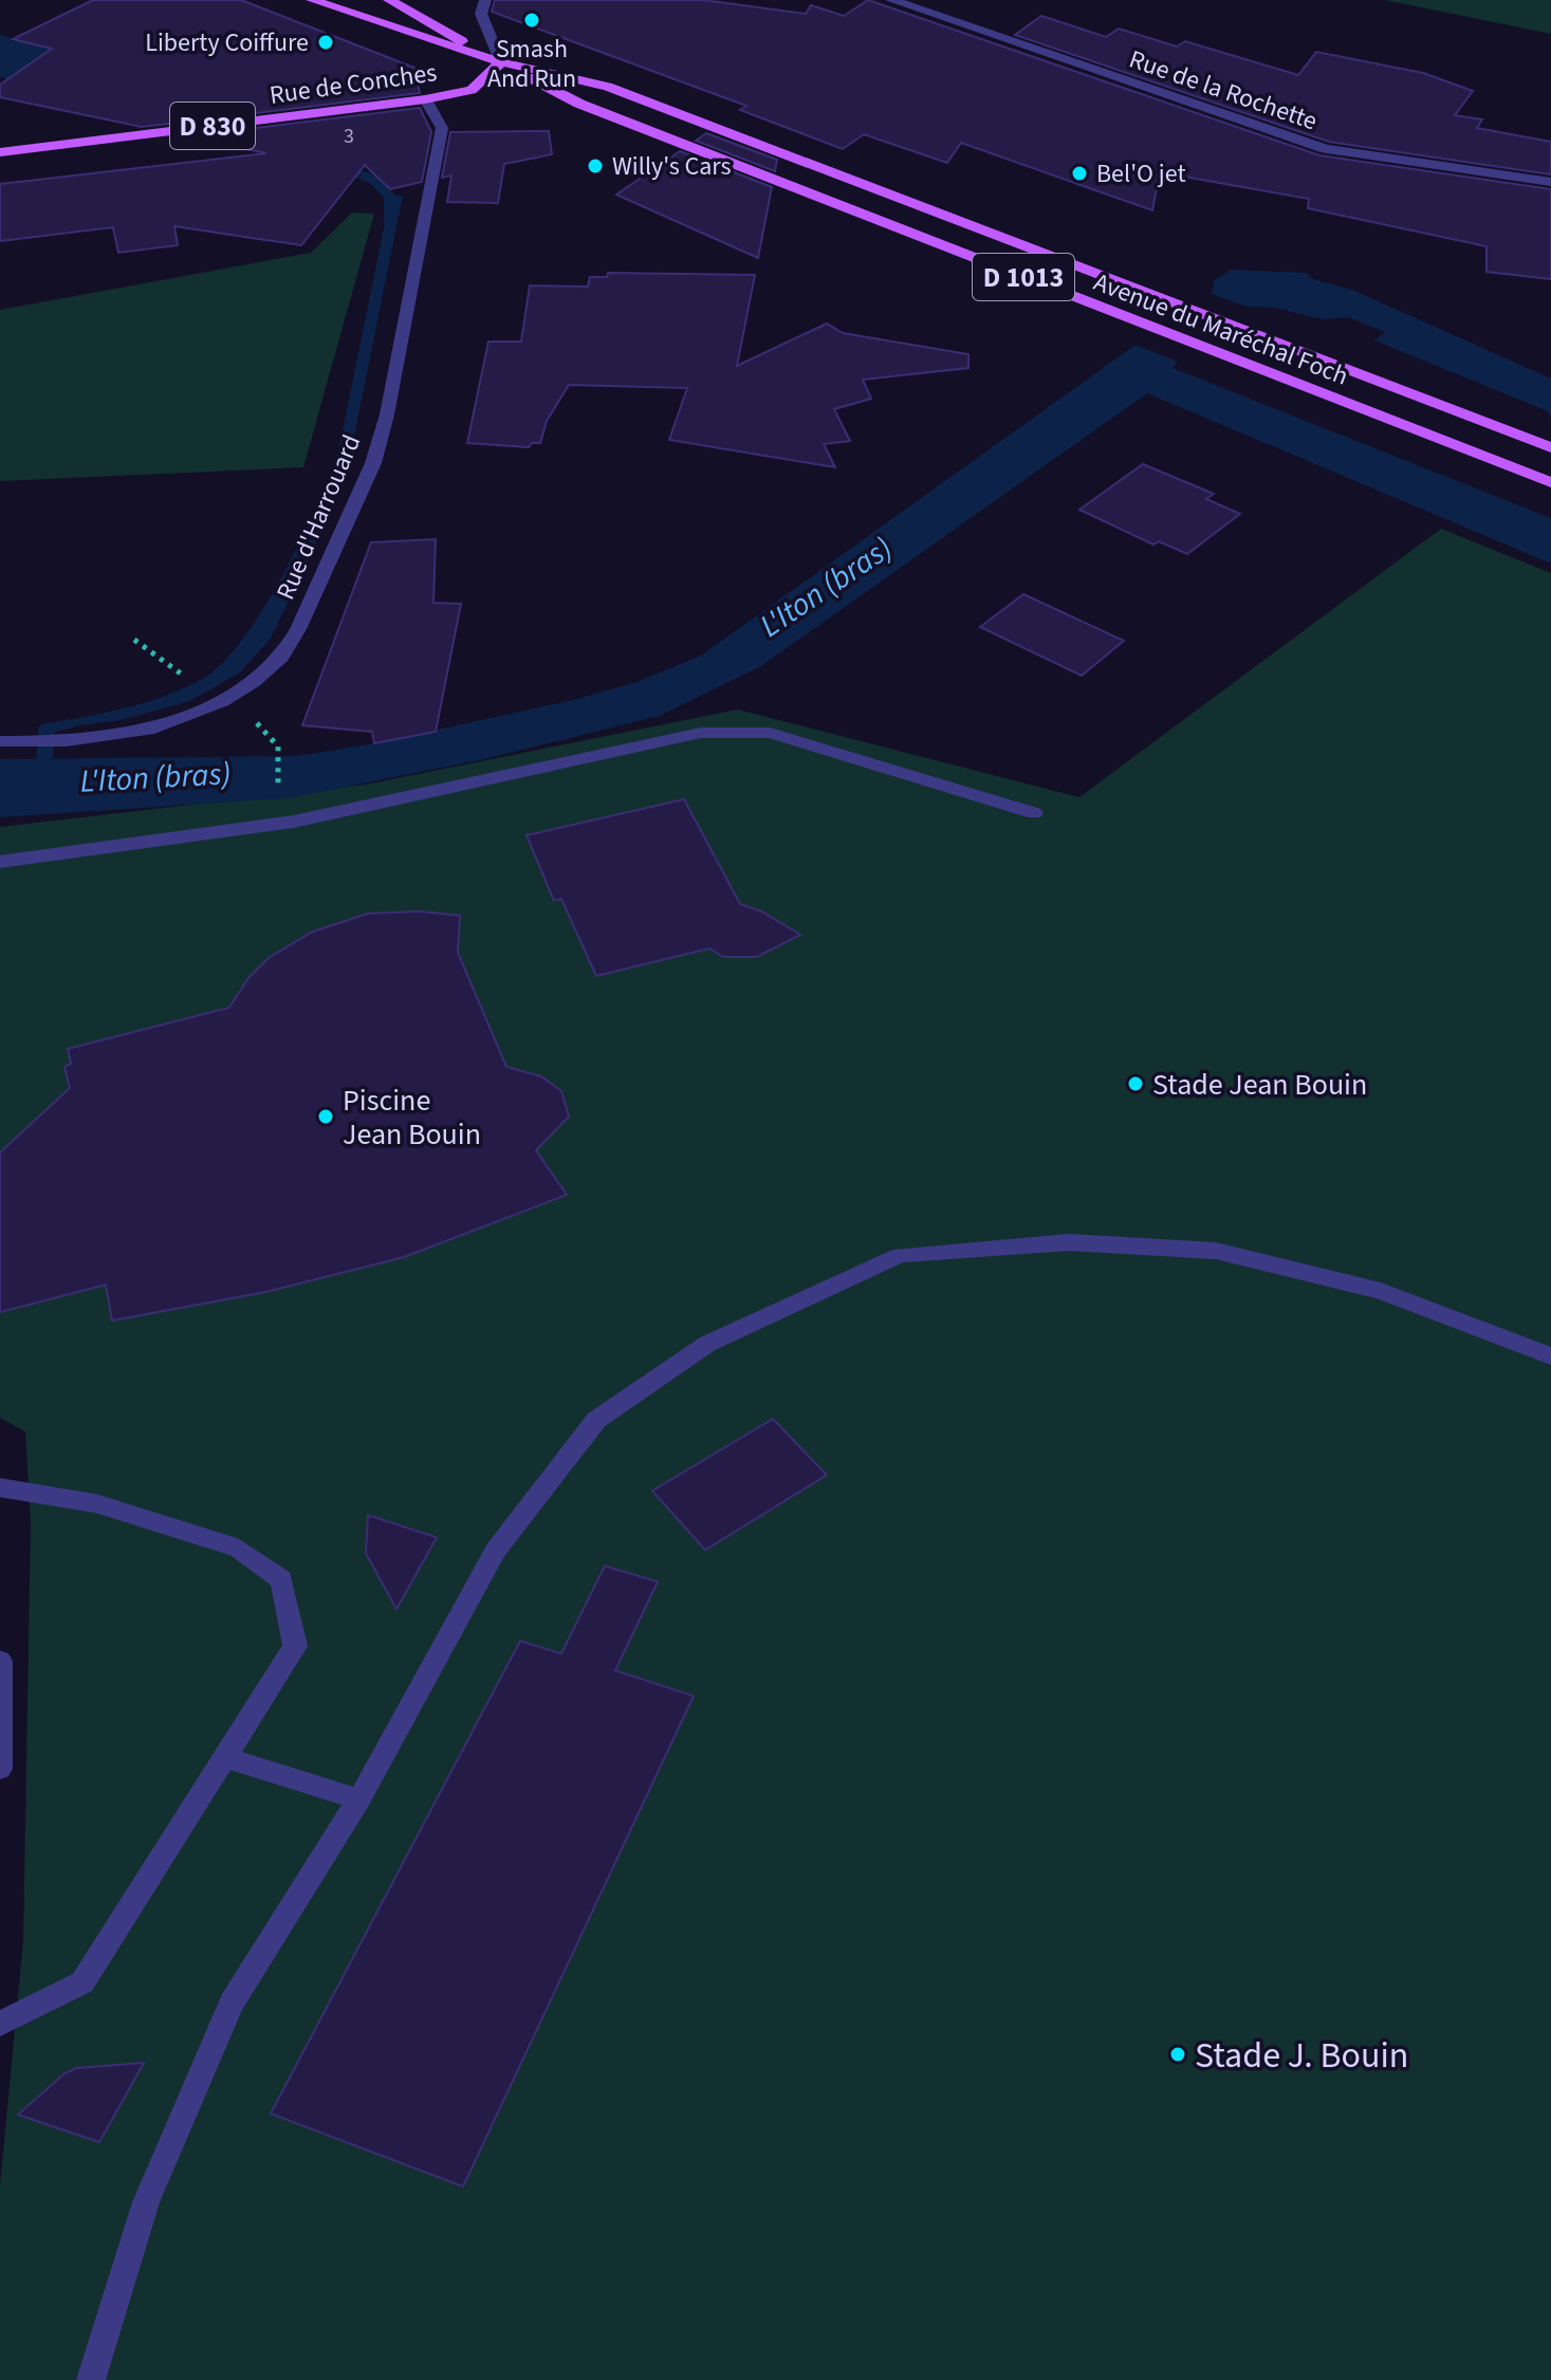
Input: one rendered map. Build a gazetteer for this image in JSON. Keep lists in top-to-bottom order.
{
  "streets": {
    "main road": [
      "Rue de Conches",
      "D 830",
      "D 1013",
      "Avenue du Maréchal Foch"
    ],
    "street": ["Rue de la Rochette", "Rue d'Harrouard"]
  },
  "crossings": [
    ["Rue de Conches", "Avenue du Maréchal Foch"],
    ["Rue de Conches", "Rue d'Harrouard"]
  ],
  "water": ["L'Iton (bras)"],
  "places": [
    "Smash And Run",
    "Liberty Coiffure",
    "Willy's Cars",
    "Bel'O jet",
    "Stade Jean Bouin",
    "Piscine Jean Bouin",
    "Stade J. Bouin"
  ],
  "house_numbers": ["3"]
}
